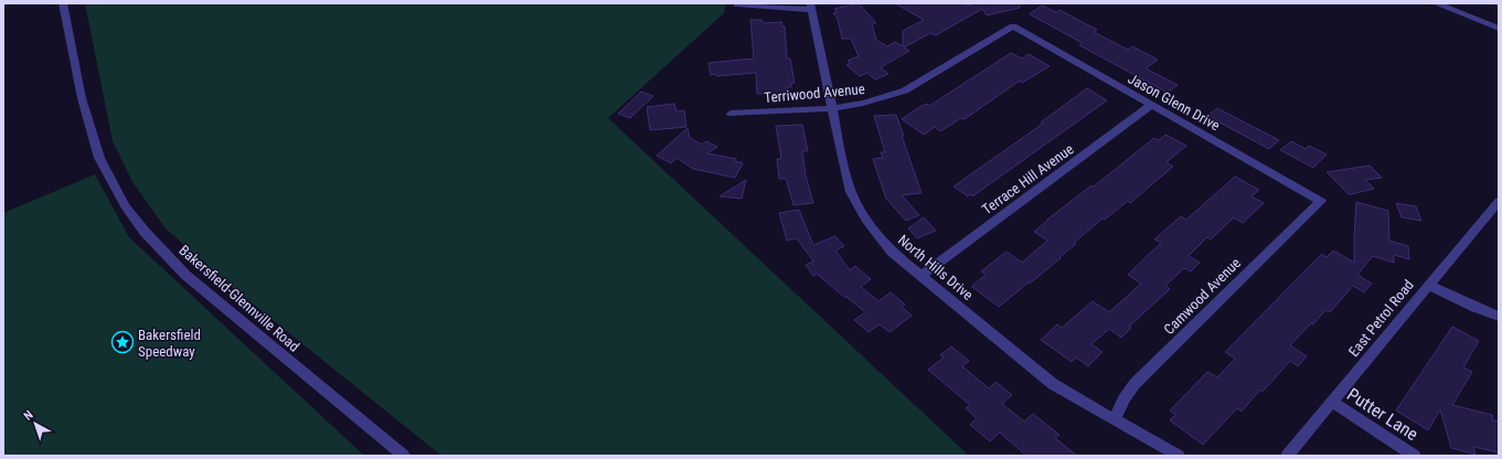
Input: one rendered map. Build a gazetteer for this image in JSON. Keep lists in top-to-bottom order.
{
  "streets": {
    "street": [
      "Terriwood Avenue",
      "Jason Glenn Drive",
      "Terrace Hill Avenue",
      "North Hills Drive",
      "Camwood Avenue",
      "Bakersfield-Glennville Road",
      "East Petrol Road",
      "Putter Lane"
    ]
  },
  "crossings": [
    ["Terriwood Avenue", "Jason Glenn Drive"],
    ["Terriwood Avenue", "North Hills Drive"],
    ["Jason Glenn Drive", "Terrace Hill Avenue"],
    ["Jason Glenn Drive", "Camwood Avenue"],
    ["Terrace Hill Avenue", "North Hills Drive"],
    ["North Hills Drive", "Camwood Avenue"],
    ["East Petrol Road", "Putter Lane"]
  ],
  "places": {
    "place": ["Bakersfield Speedway"]
  },
  "north": "top left"
}
